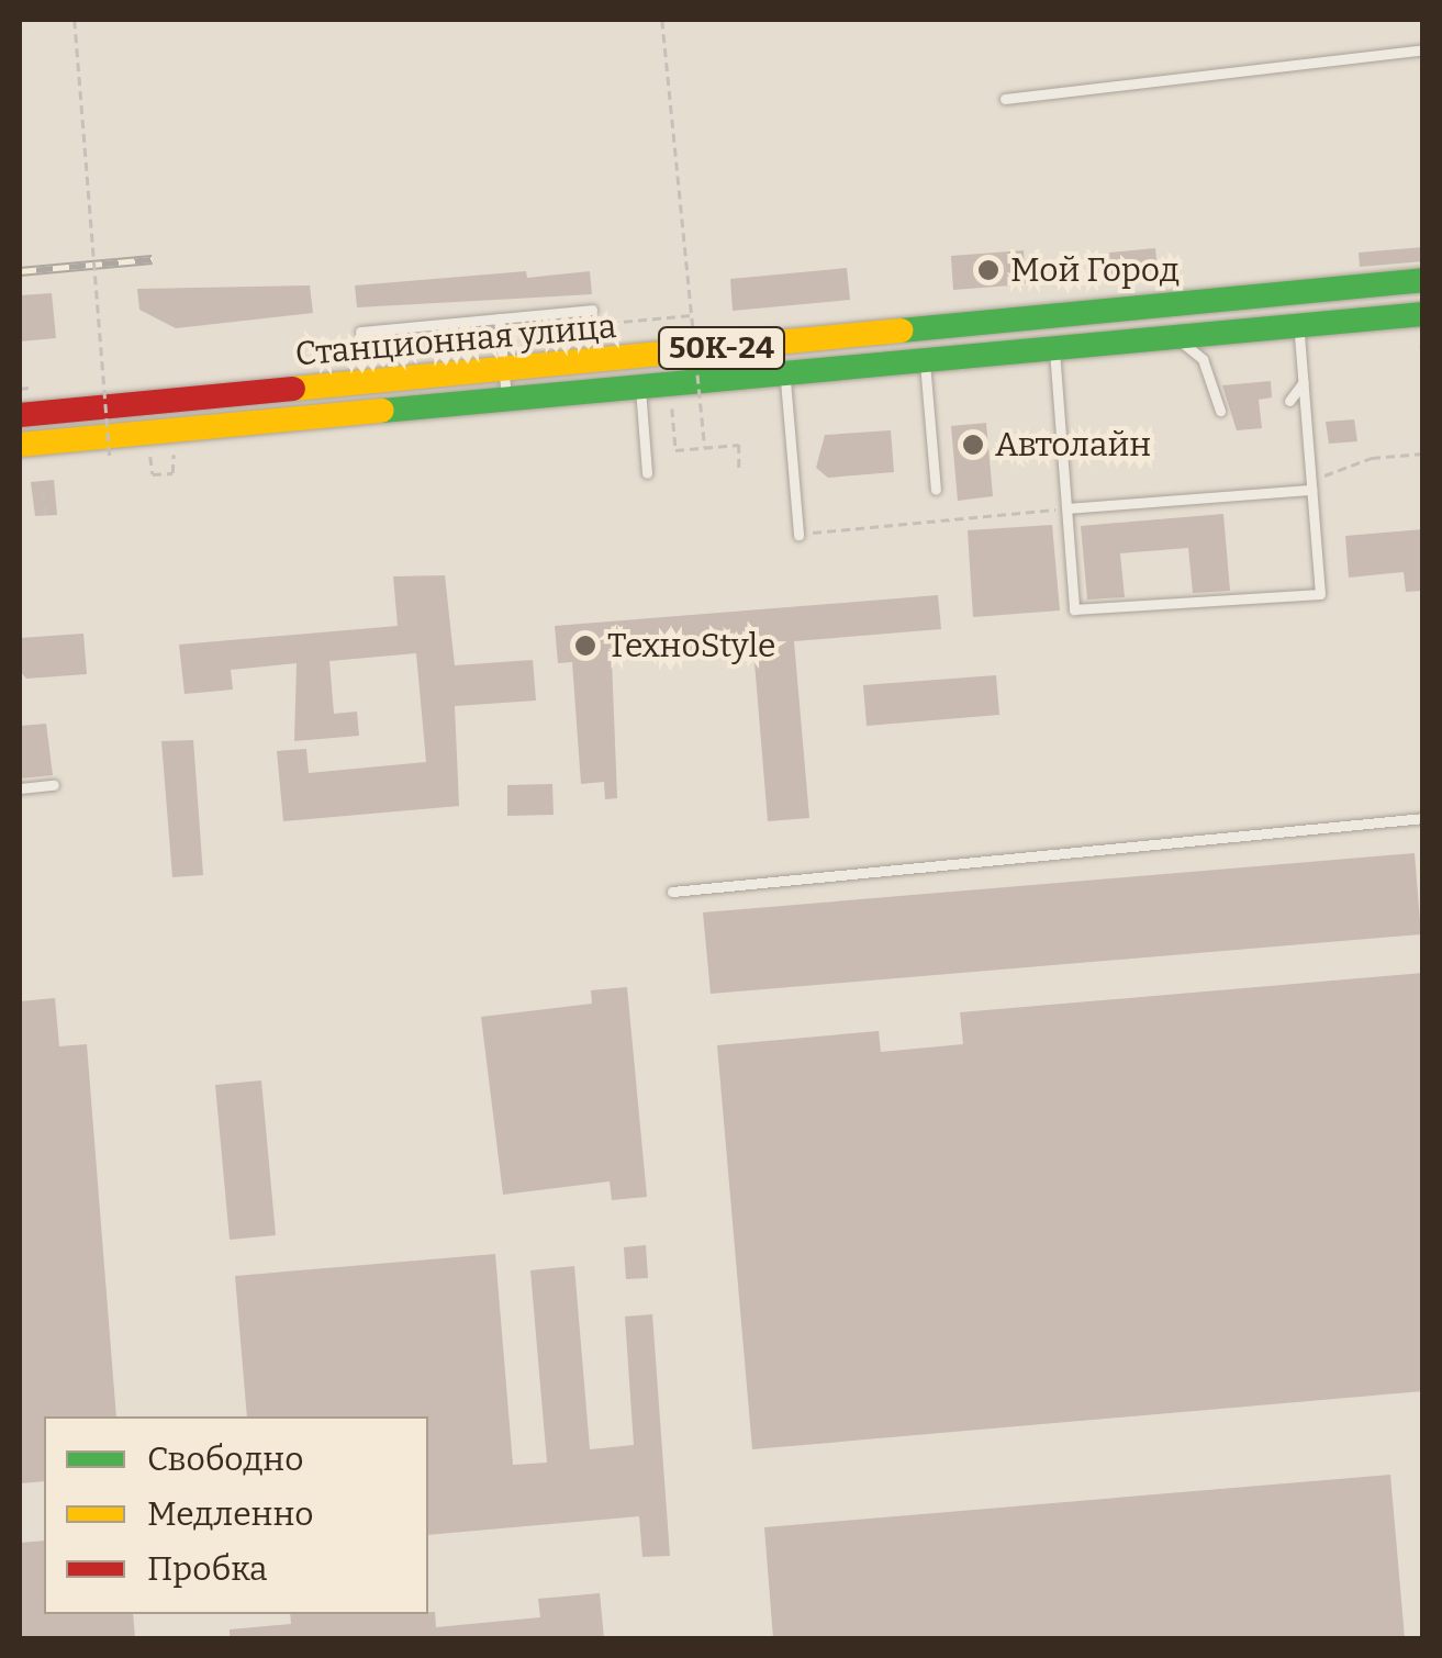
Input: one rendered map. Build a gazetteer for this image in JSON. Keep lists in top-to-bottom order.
{
  "streets": {
    "main road": ["Станционная улица", "50К-24"]
  },
  "places": ["Мой Город", "Автолайн", "ТехноStyle"],
  "legend": ["Свободно", "Медленно", "Пробка"]
}
